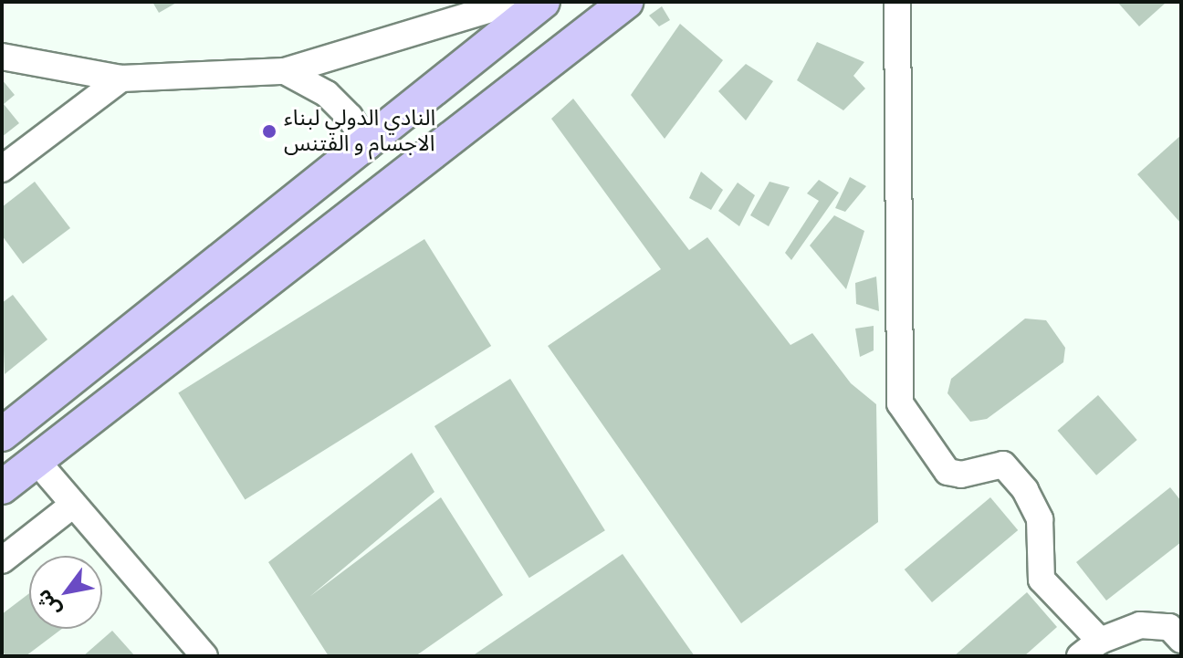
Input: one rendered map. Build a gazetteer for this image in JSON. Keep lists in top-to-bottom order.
{
  "places": ["النادي الدولي لبناء الاجسام و الفتنس"],
  "north": "bottom left"
}
